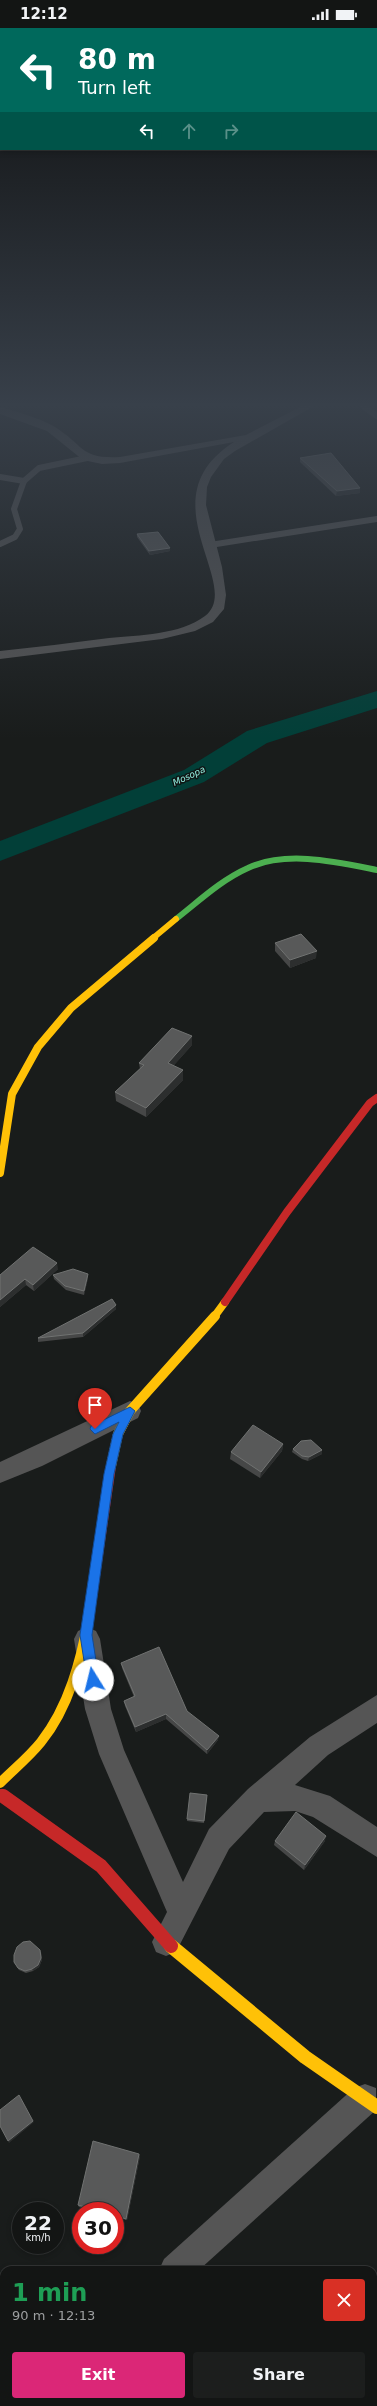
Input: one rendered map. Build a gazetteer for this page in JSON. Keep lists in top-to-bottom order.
{
  "water": ["Mosopa"],
  "page": {
    "status": "12:12",
    "turn": ["80 m", "Turn left"],
    "speed": "22 km/h",
    "limit": "30",
    "heading": ["1 min", "90 m · 12:13"],
    "buttons": ["Exit", "Share"]
  }
}
